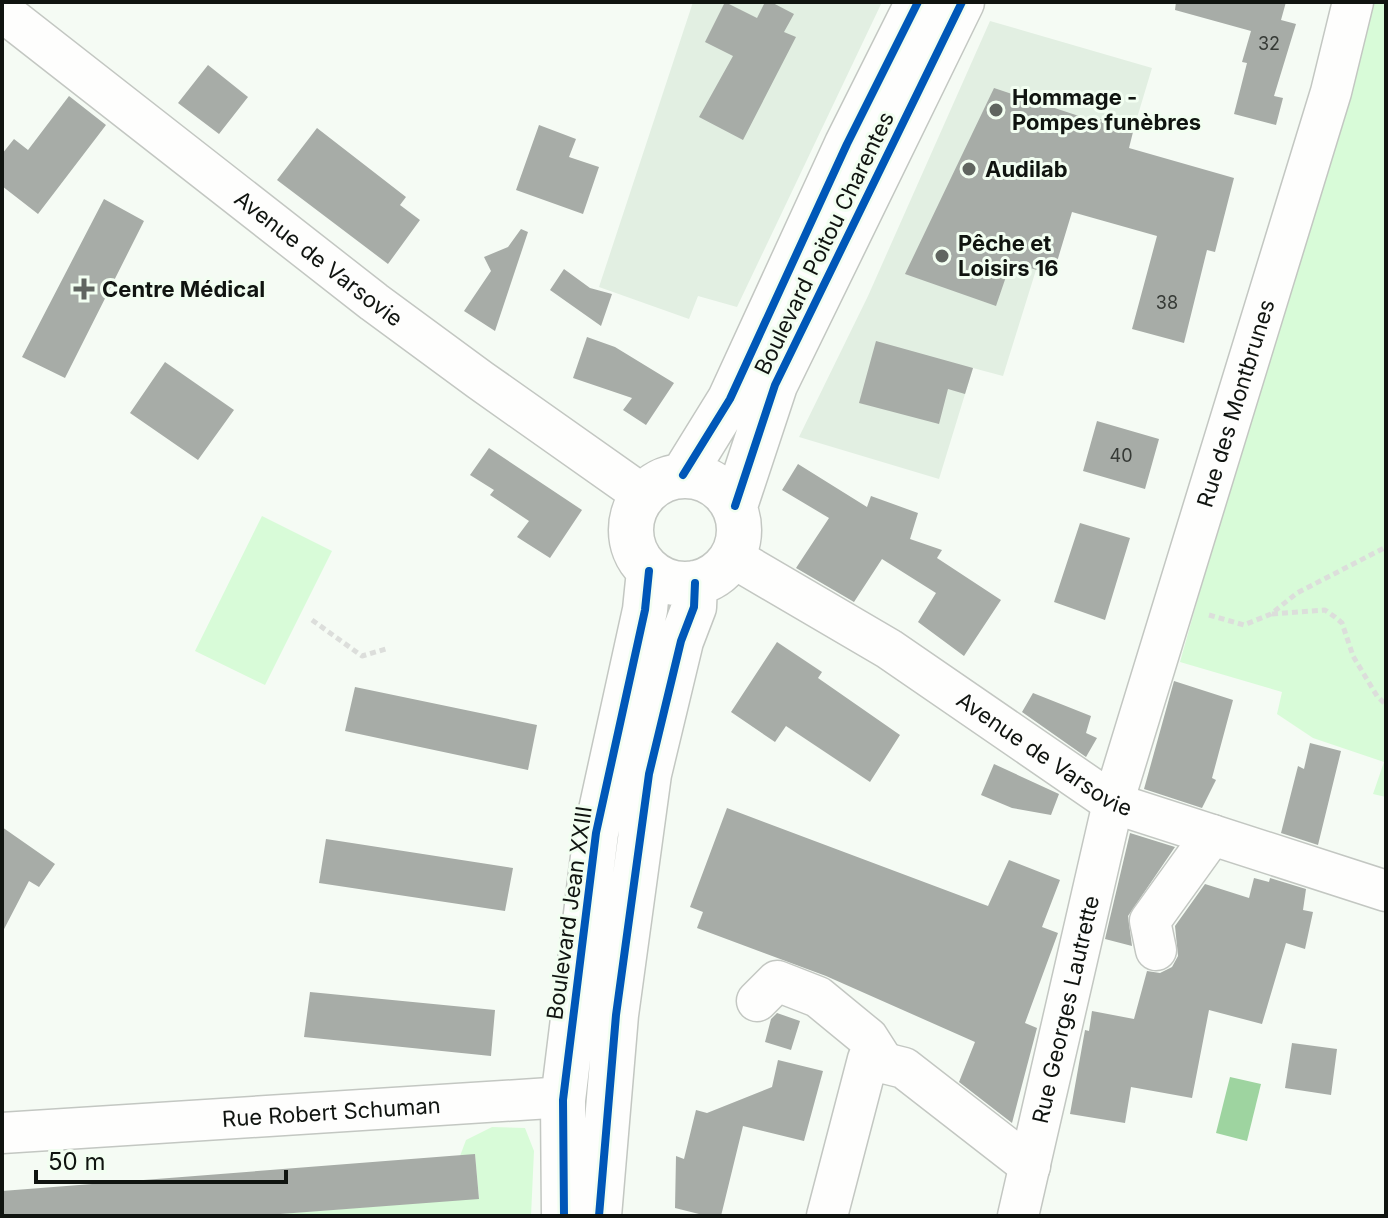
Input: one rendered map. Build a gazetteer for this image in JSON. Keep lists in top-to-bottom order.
{
  "streets": {
    "main road": ["Boulevard Poitou Charentes", "Boulevard Jean XXIII"],
    "street": [
      "Avenue de Varsovie",
      "Rue des Montbrunes",
      "Rue Georges Lautrette",
      "Rue Robert Schuman"
    ]
  },
  "crossings": [
    ["Boulevard Poitou Charentes", "Avenue de Varsovie"],
    ["Boulevard Poitou Charentes", "Boulevard Jean XXIII"],
    ["Avenue de Varsovie", "Rue des Montbrunes"],
    ["Avenue de Varsovie", "Boulevard Jean XXIII"],
    ["Avenue de Varsovie", "Rue Georges Lautrette"],
    ["Rue des Montbrunes", "Rue Georges Lautrette"],
    ["Boulevard Jean XXIII", "Rue Robert Schuman"]
  ],
  "places": {
    "other": ["Hommage - Pompes funèbres", "Audilab", "Pêche et Loisirs 16"],
    "health": ["Centre Médical"]
  },
  "house_numbers": ["32", "38", "40"],
  "scale_bar": "50 m"
}
